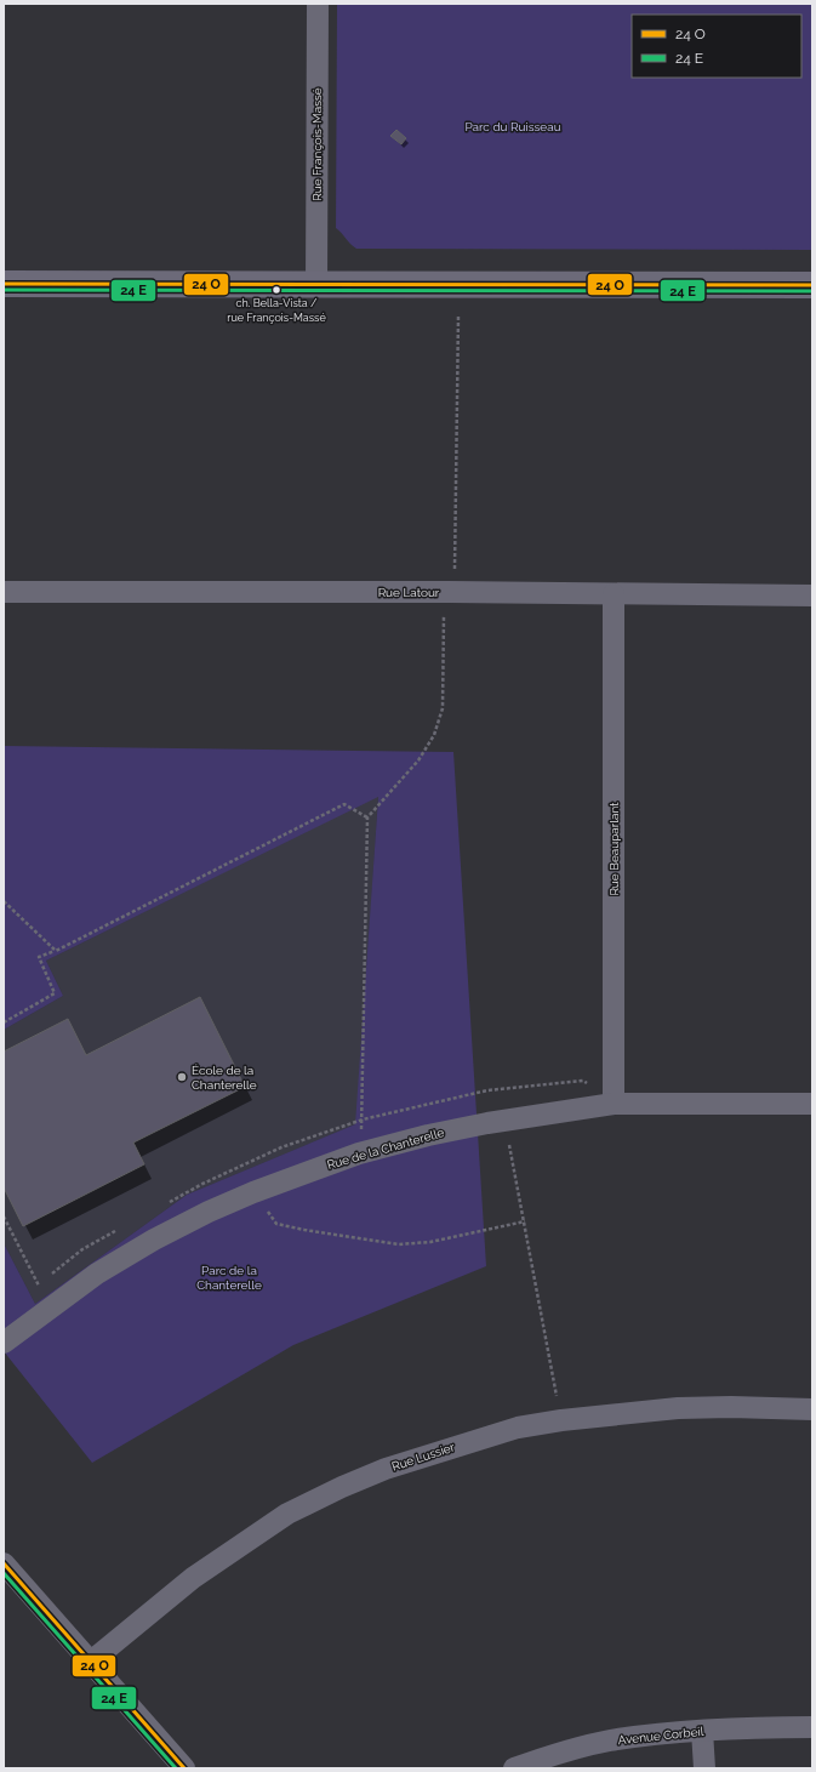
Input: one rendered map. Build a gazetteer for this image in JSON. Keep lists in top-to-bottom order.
{
  "streets": {
    "street": [
      "Rue François-Massé",
      "Rue Latour",
      "Rue Beauparlant",
      "Rue de la Chanterelle",
      "Rue Lussier",
      "Avenue Corbeil"
    ]
  },
  "crossings": [
    ["Rue Latour", "Rue Beauparlant"],
    ["Rue Beauparlant", "Rue de la Chanterelle"]
  ],
  "parks": ["Parc du Ruisseau", "Parc de la Chanterelle"],
  "places": ["ch. Bella-Vista / rue François-Massé", "École de la Chanterelle"],
  "legend": ["24 O", "24 E"]
}
